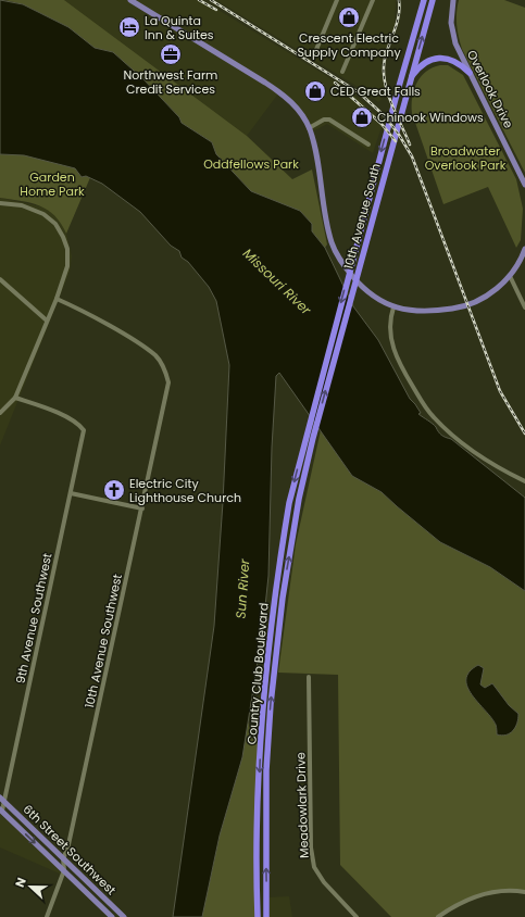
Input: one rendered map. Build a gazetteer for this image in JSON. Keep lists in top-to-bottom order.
{
  "streets": {
    "highway": ["10th Avenue South", "Country Club Boulevard"],
    "main road": ["Overlook Drive", "6th Street Southwest"],
    "street": ["9th Avenue Southwest", "10th Avenue Southwest", "Meadowlark Drive"]
  },
  "crossings": [
    ["10th Avenue South", "Country Club Boulevard"],
    ["9th Avenue Southwest", "6th Street Southwest"],
    ["10th Avenue Southwest", "6th Street Southwest"]
  ],
  "water": ["Missouri River", "Sun River"],
  "parks": ["Broadwater Overlook Park", "Oddfellows Park", "Garden Home Park"],
  "places": {
    "shop": ["Crescent Electric Supply Company", "CED Great Falls", "Chinook Windows"],
    "hotel": ["La Quinta Inn & Suites"],
    "office": ["Northwest Farm Credit Services"],
    "church": ["Electric City Lighthouse Church"]
  },
  "north": "left"
}
